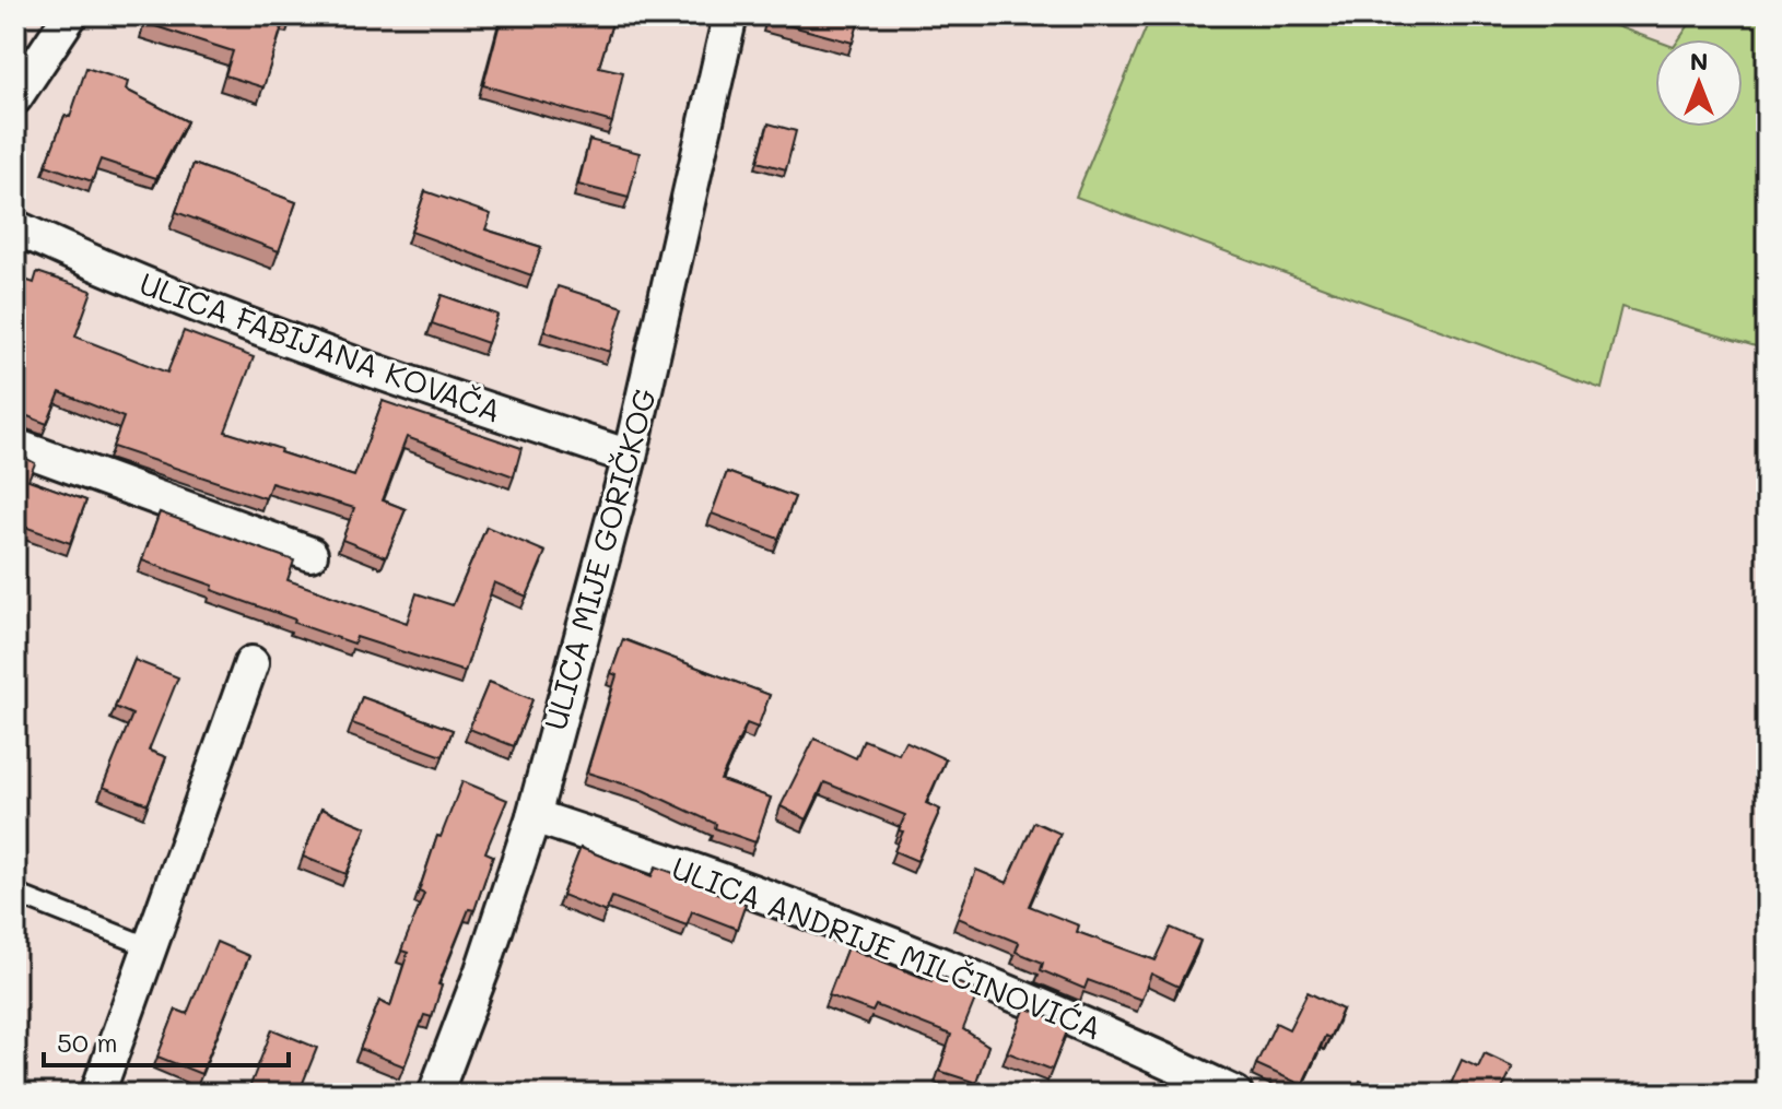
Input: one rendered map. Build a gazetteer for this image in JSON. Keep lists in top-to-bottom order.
{
  "streets": {
    "street": ["ULICA FABIJANA KOVAČA", "ULICA MIJE GORIČKOG", "ULICA ANDRIJE MILČINOVIĆA"]
  },
  "crossings": [
    ["ULICA FABIJANA KOVAČA", "ULICA MIJE GORIČKOG"],
    ["ULICA MIJE GORIČKOG", "ULICA ANDRIJE MILČINOVIĆA"]
  ],
  "scale_bar": "50 m",
  "north": "top"
}
